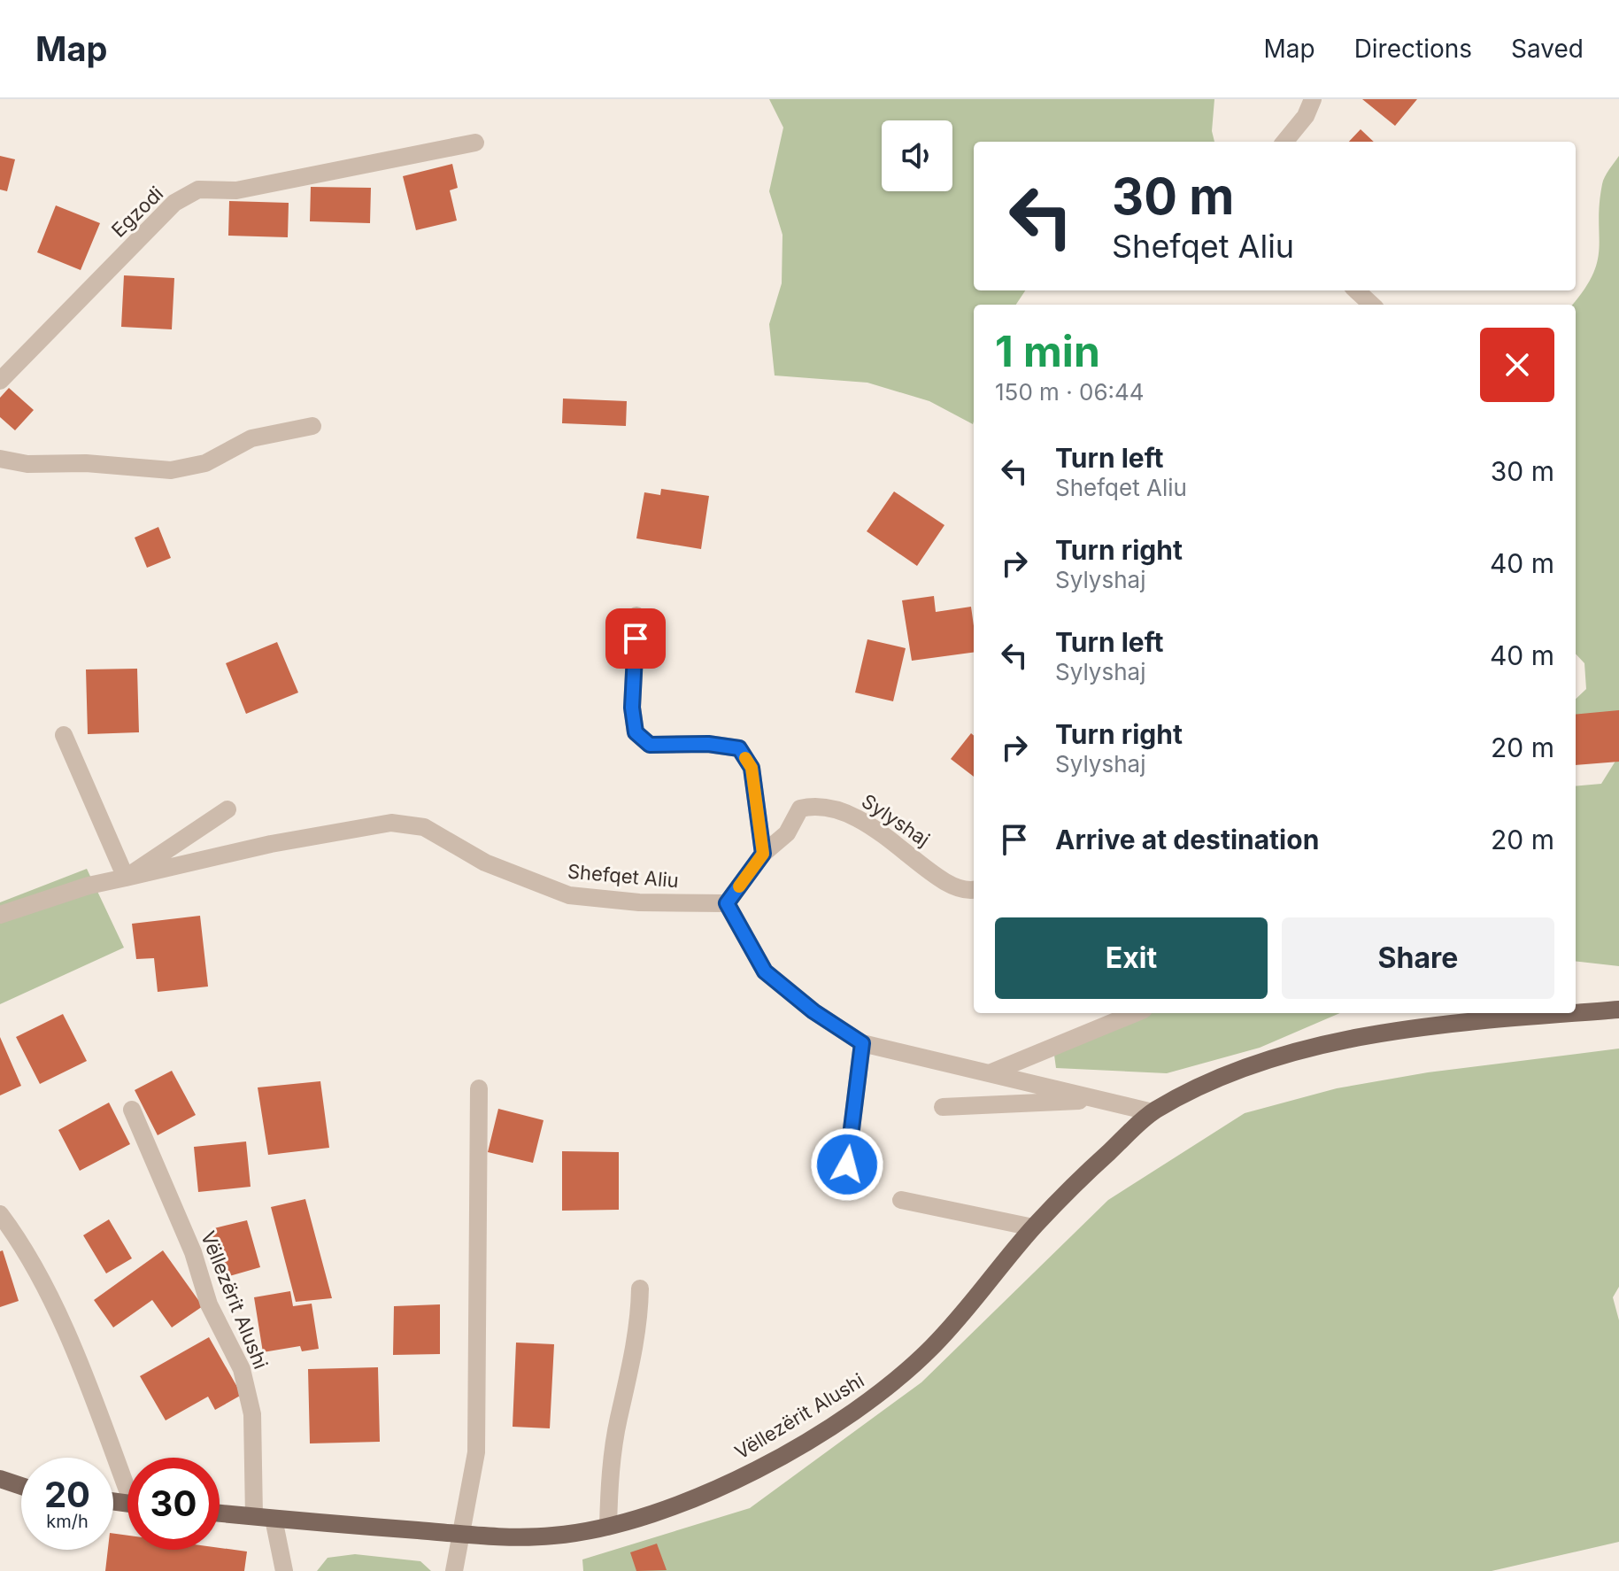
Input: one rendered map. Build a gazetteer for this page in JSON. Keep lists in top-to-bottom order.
{
  "streets": {
    "main road": ["Vëllezërit Alushi"],
    "street": ["Egzodi", "Sylyshaj", "Shefqet Aliu"]
  },
  "crossings": [
    ["Sylyshaj", "Shefqet Aliu"]
  ],
  "page": {
    "header": "Map",
    "nav": ["Map", "Directions", "Saved"],
    "turn": ["30 m", "Shefqet Aliu"],
    "heading": ["1 min", "150 m · 06:44"],
    "list": [
      {
        "name": "Turn left",
        "note": "Shefqet Aliu",
        "value": "30 m"
      },
      {
        "name": "Turn right",
        "note": "Sylyshaj",
        "value": "40 m"
      },
      {
        "name": "Turn left",
        "note": "Sylyshaj",
        "value": "40 m"
      },
      {
        "name": "Turn right",
        "note": "Sylyshaj",
        "value": "20 m"
      },
      {
        "name": "Arrive at destination",
        "value": "20 m"
      }
    ],
    "buttons": ["Exit", "Share"],
    "speed": "20 km/h",
    "limit": "30"
  }
}
